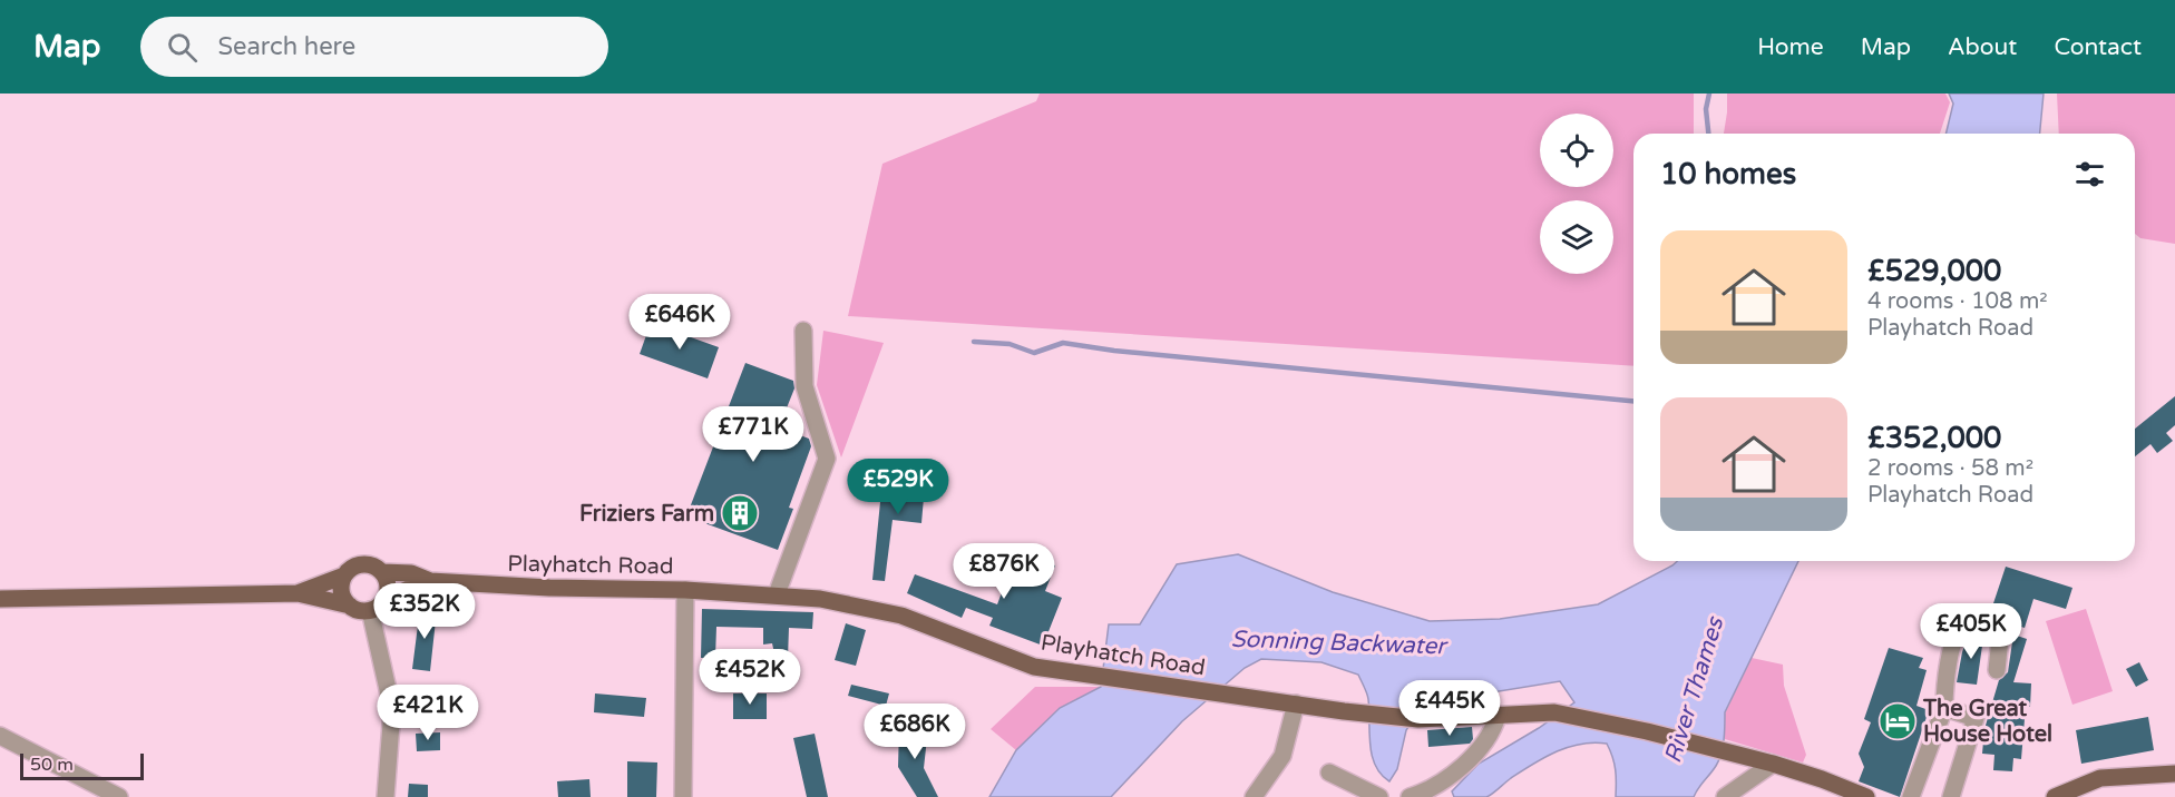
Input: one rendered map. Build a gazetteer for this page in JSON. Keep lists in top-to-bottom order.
{
  "streets": {
    "main road": ["Playhatch Road"]
  },
  "water": ["Sonning Backwater", "River Thames"],
  "places": {
    "building": ["Friziers Farm"],
    "hotel": ["The Great House Hotel"]
  },
  "scale_bar": "50 m",
  "page": {
    "header": "Map",
    "search": "Search here",
    "nav": [
      "Home",
      "Map",
      "About",
      "Contact"
    ],
    "heading": "10 homes",
    "list": [
      {
        "name": "£529,000",
        "note": "4 rooms · 108 m² · Playhatch Road"
      },
      {
        "name": "£352,000",
        "note": "2 rooms · 58 m² · Playhatch Road"
      }
    ],
    "price": [
      "£646K",
      "£771K",
      "£529K",
      "£876K",
      "£352K",
      "£405K",
      "£452K",
      "£445K",
      "£421K",
      "£686K"
    ],
    "scale": "50 m"
  }
}
